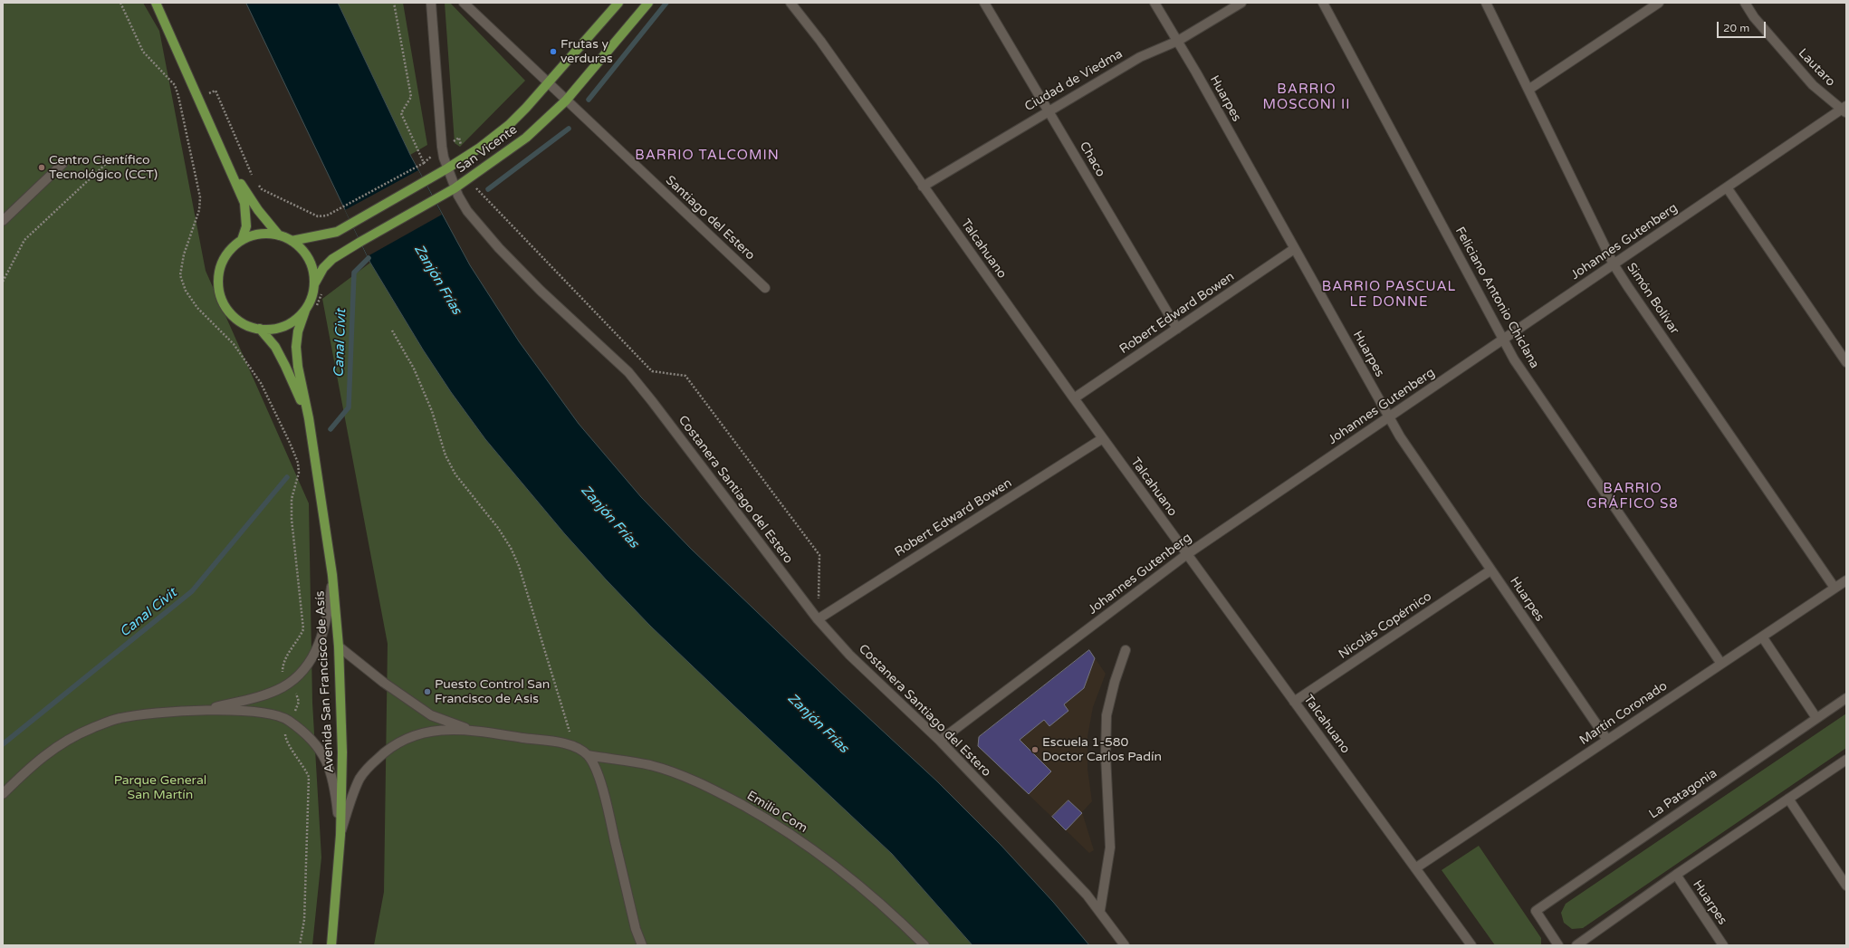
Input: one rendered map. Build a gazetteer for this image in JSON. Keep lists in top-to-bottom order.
{
  "streets": {
    "main road": ["San Vicente", "Avenida San Francisco de Asís"],
    "street": [
      "Lautaro",
      "Ciudad de Viedma",
      "Huarpes",
      "Chaco",
      "Santiago del Estero",
      "Johannes Gutenberg",
      "Talcahuano",
      "Feliciano Antonio Chiclana",
      "Simón Bolívar",
      "Robert Edward Bowen",
      "Costanera Santiago del Estero",
      "Nicolás Copérnico",
      "Martín Coronado",
      "La Patagonia",
      "Emilio Com"
    ]
  },
  "crossings": [
    ["Lautaro", "Johannes Gutenberg"],
    ["Ciudad de Viedma", "Huarpes"],
    ["Ciudad de Viedma", "Chaco"],
    ["Ciudad de Viedma", "Talcahuano"],
    ["Huarpes", "Johannes Gutenberg"],
    ["Huarpes", "Robert Edward Bowen"],
    ["Huarpes", "Nicolás Copérnico"],
    ["Huarpes", "Martín Coronado"],
    ["San Vicente", "Santiago del Estero"],
    ["San Vicente", "Costanera Santiago del Estero"],
    ["San Vicente", "Avenida San Francisco de Asís"],
    ["Chaco", "Robert Edward Bowen"],
    ["Johannes Gutenberg", "Talcahuano"],
    ["Johannes Gutenberg", "Feliciano Antonio Chiclana"],
    ["Johannes Gutenberg", "Simón Bolívar"],
    ["Johannes Gutenberg", "Costanera Santiago del Estero"],
    ["Talcahuano", "Robert Edward Bowen"],
    ["Talcahuano", "Nicolás Copérnico"],
    ["Talcahuano", "Martín Coronado"],
    ["Feliciano Antonio Chiclana", "Martín Coronado"],
    ["Simón Bolívar", "Martín Coronado"],
    ["Robert Edward Bowen", "Costanera Santiago del Estero"]
  ],
  "districts": [
    "BARRIO MOSCONI II",
    "BARRIO TALCOMIN",
    "BARRIO PASCUAL LE DONNE",
    "BARRIO GRÁFICO S8"
  ],
  "water": ["Zanjón Frías", "Canal Civit"],
  "parks": ["Parque General San Martín"],
  "places": [
    "Frutas y verduras",
    "Centro Científico Tecnológico (CCT)",
    "Puesto Control San Francisco de Asis",
    "Escuela 1-580 Doctor Carlos Padín"
  ],
  "scale_bar": "20 m"
}
